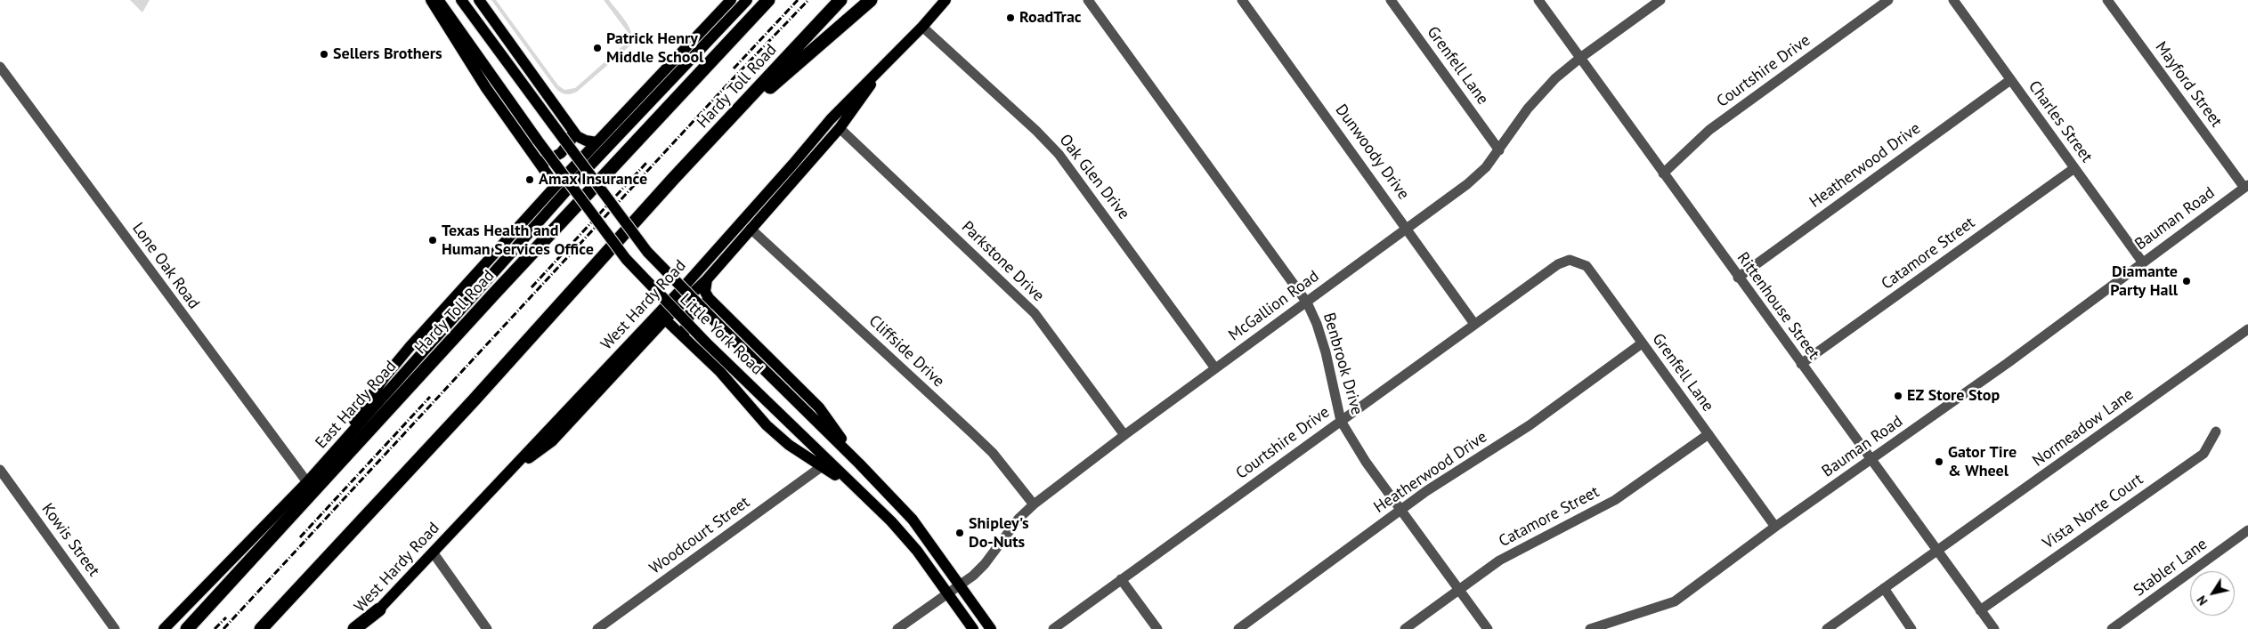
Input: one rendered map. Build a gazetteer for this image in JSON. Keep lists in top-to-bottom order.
{
  "streets": {
    "highway": ["Hardy Toll Road"],
    "main road": ["West Hardy Road", "Little York Road", "East Hardy Road"],
    "street": [
      "Grenfell Lane",
      "Courtshire Drive",
      "Mayford Street",
      "Charles Street",
      "Dunwoody Drive",
      "Heatherwood Drive",
      "Oak Glen Drive",
      "Bauman Road",
      "Catamore Street",
      "Parkstone Drive",
      "Lone Oak Road",
      "McGallion Road",
      "Rittenhouse Street",
      "Cliffside Drive",
      "Benbrook Drive",
      "Normeadow Lane",
      "Vista Norte Court",
      "Woodcourt Street",
      "Kowis Street",
      "Stabler Lane"
    ]
  },
  "crossings": [
    ["Grenfell Lane", "Courtshire Drive"],
    ["Grenfell Lane", "Heatherwood Drive"],
    ["Grenfell Lane", "Bauman Road"],
    ["Grenfell Lane", "Catamore Street"],
    ["Grenfell Lane", "McGallion Road"],
    ["Courtshire Drive", "Dunwoody Drive"],
    ["Courtshire Drive", "Rittenhouse Street"],
    ["Courtshire Drive", "Benbrook Drive"],
    ["Mayford Street", "Bauman Road"],
    ["Charles Street", "Heatherwood Drive"],
    ["Charles Street", "Bauman Road"],
    ["Charles Street", "Catamore Street"],
    ["Dunwoody Drive", "McGallion Road"],
    ["Heatherwood Drive", "Rittenhouse Street"],
    ["Heatherwood Drive", "Benbrook Drive"],
    ["Oak Glen Drive", "West Hardy Road"],
    ["Oak Glen Drive", "McGallion Road"],
    ["Bauman Road", "Rittenhouse Street"],
    ["Catamore Street", "Rittenhouse Street"],
    ["Catamore Street", "Benbrook Drive"],
    ["Parkstone Drive", "McGallion Road"],
    ["Lone Oak Road", "East Hardy Road"],
    ["West Hardy Road", "Little York Road"],
    ["McGallion Road", "Rittenhouse Street"],
    ["McGallion Road", "Little York Road"],
    ["McGallion Road", "Cliffside Drive"],
    ["McGallion Road", "Benbrook Drive"],
    ["Rittenhouse Street", "Normeadow Lane"],
    ["Rittenhouse Street", "Vista Norte Court"],
    ["Little York Road", "East Hardy Road"]
  ],
  "places": [
    "RoadTrac",
    "Patrick Henry Middle School",
    "Sellers Brothers",
    "Amax Insurance",
    "Texas Health and Human Services Office",
    "Diamante Party Hall",
    "EZ Store Stop",
    "Gator Tire & Wheel",
    "Shipley's Do-Nuts"
  ],
  "north": "bottom left"
}
